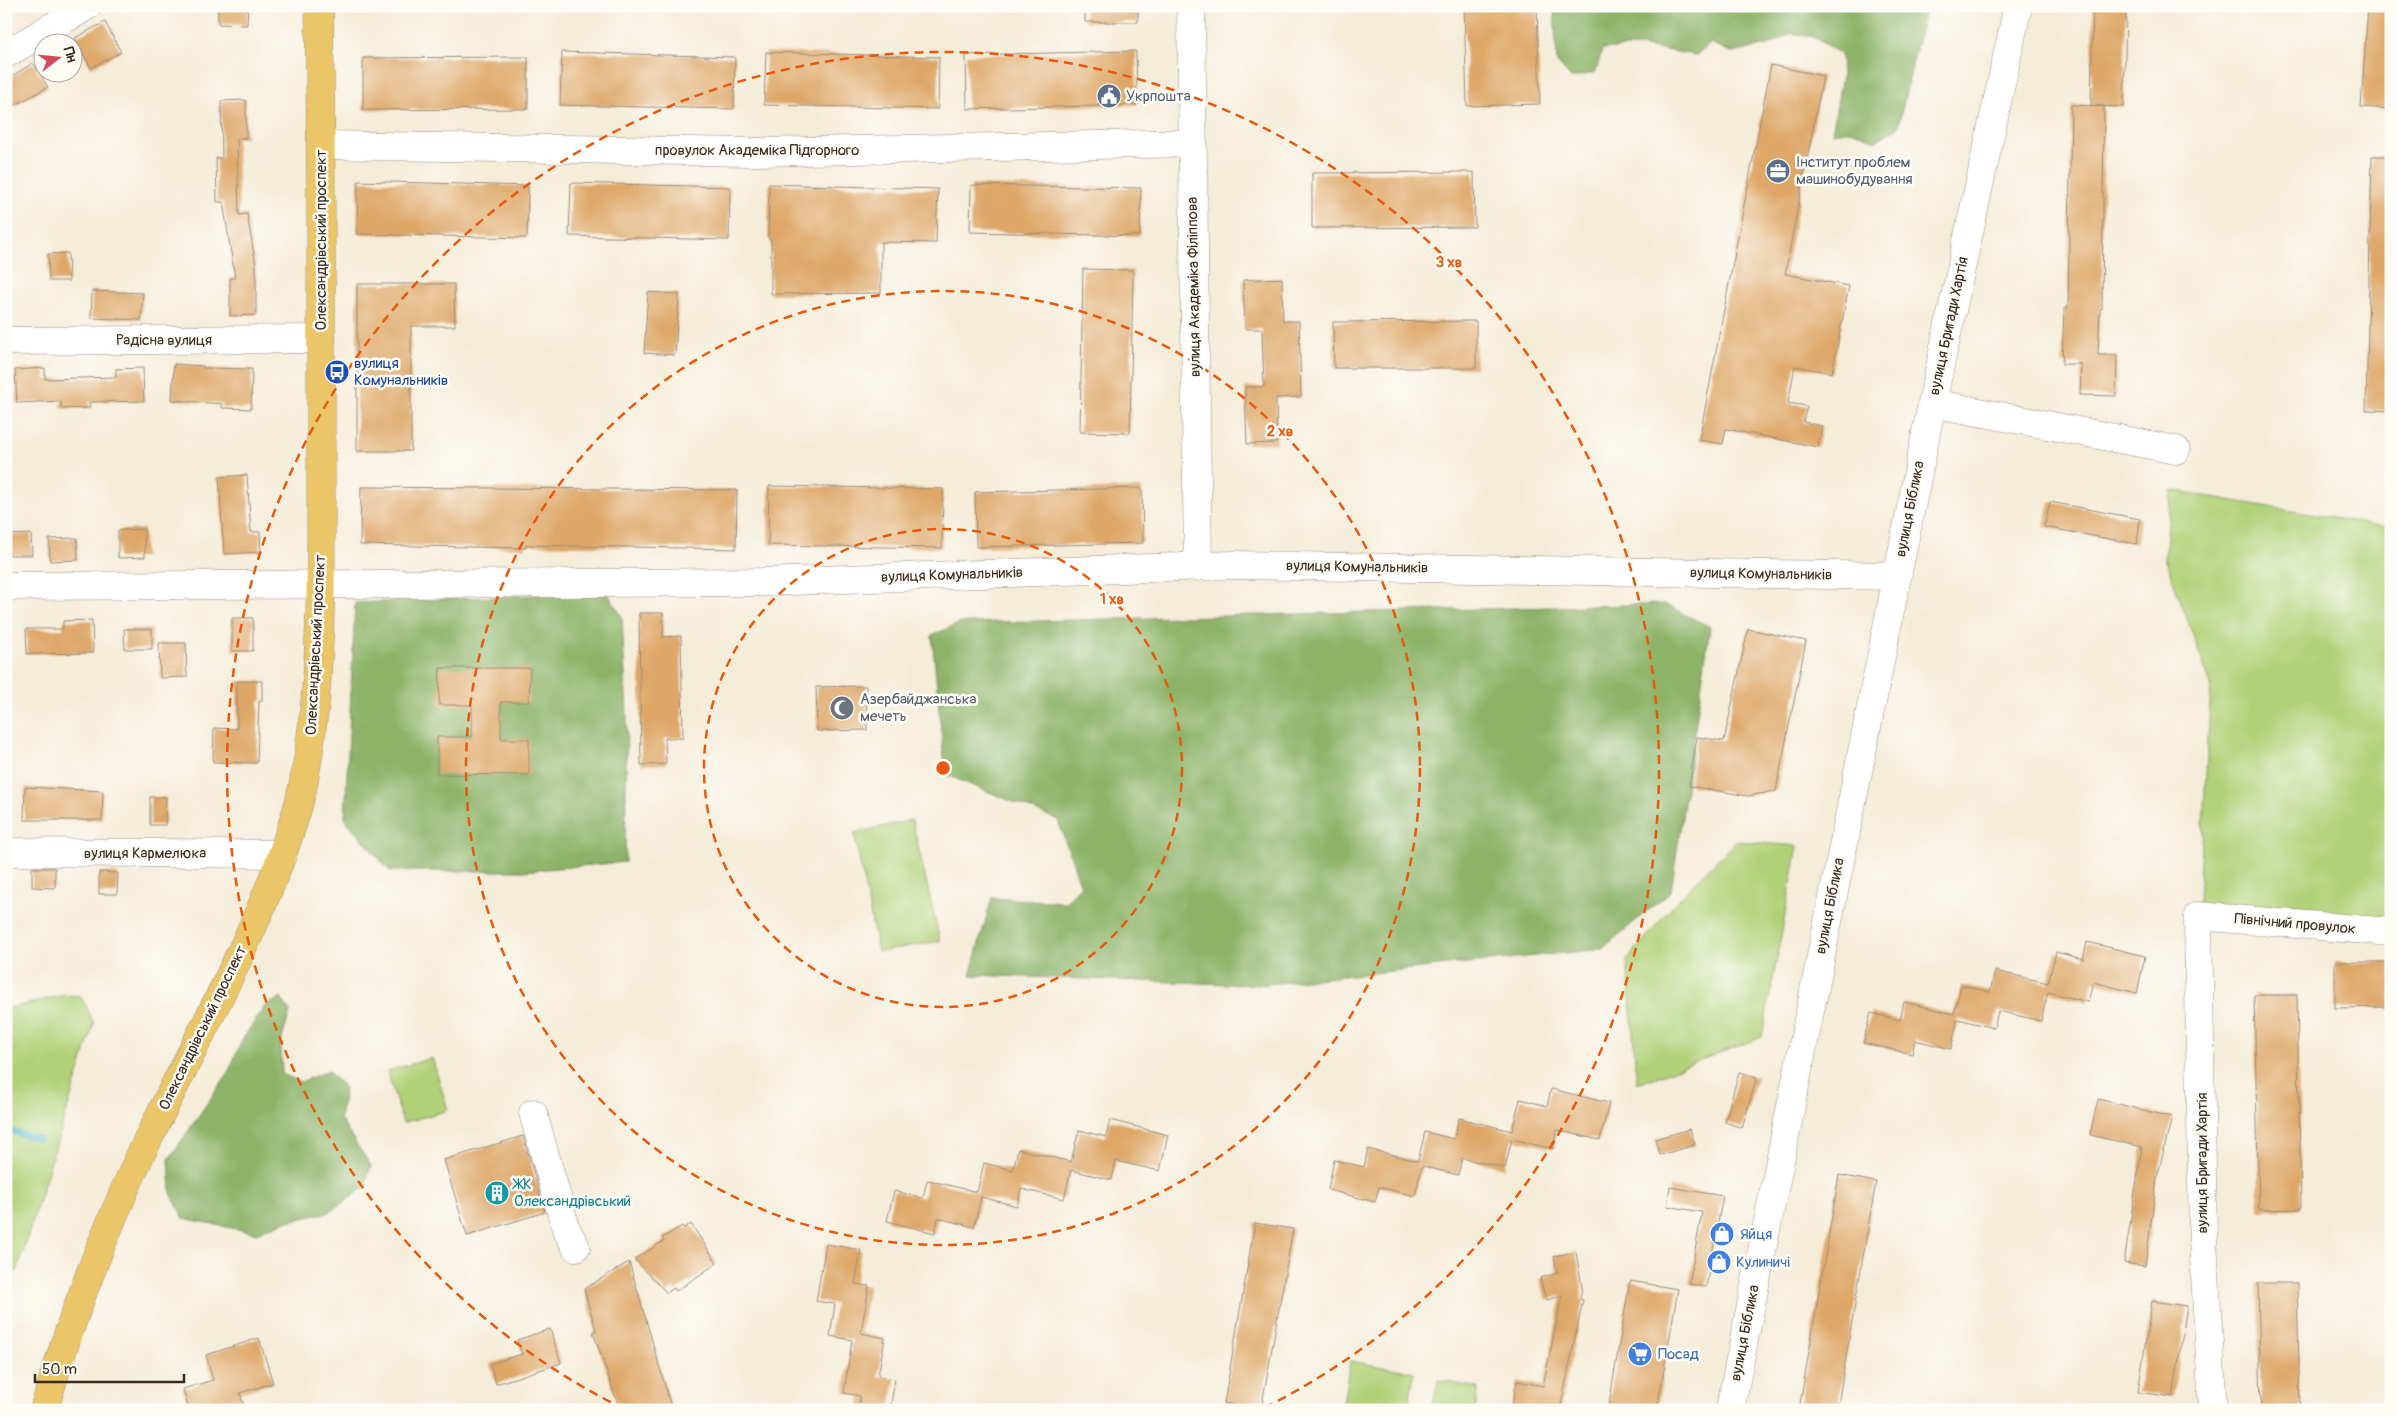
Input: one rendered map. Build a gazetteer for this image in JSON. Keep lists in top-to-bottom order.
{
  "streets": {
    "main road": ["Олександрівський проспект"],
    "street": [
      "провулок Академіка Підгорного",
      "вулиця Академіка Філіппова",
      "вулиця Бригади Хартія",
      "Радісна вулиця",
      "вулиця Біблика",
      "вулиця Комунальників",
      "вулиця Кармелюка",
      "Північний провулок"
    ]
  },
  "crossings": [
    ["провулок Академіка Підгорного", "Олександрівський проспект"],
    ["провулок Академіка Підгорного", "вулиця Академіка Філіппова"],
    ["Олександрівський проспект", "Радісна вулиця"],
    ["Олександрівський проспект", "вулиця Комунальників"],
    ["Олександрівський проспект", "вулиця Кармелюка"],
    ["вулиця Академіка Філіппова", "вулиця Комунальників"],
    ["вулиця Бригади Хартія", "вулиця Біблика"],
    ["вулиця Бригади Хартія", "Північний провулок"],
    ["вулиця Біблика", "вулиця Комунальників"]
  ],
  "places": {
    "public building": ["Укрпошта"],
    "office": ["Інститут проблем машинобудування"],
    "bus stop": ["вулиця Комунальників"],
    "mosque": ["Азербайджанська мечеть"],
    "building": ["ЖК Олександрівський"],
    "shop": ["Яйця", "Кулиничі"],
    "supermarket": ["Посад"]
  },
  "scale_bar": "50 m",
  "north": "right",
  "rings": ["3 хв", "2 хв", "1 хв"]
}
